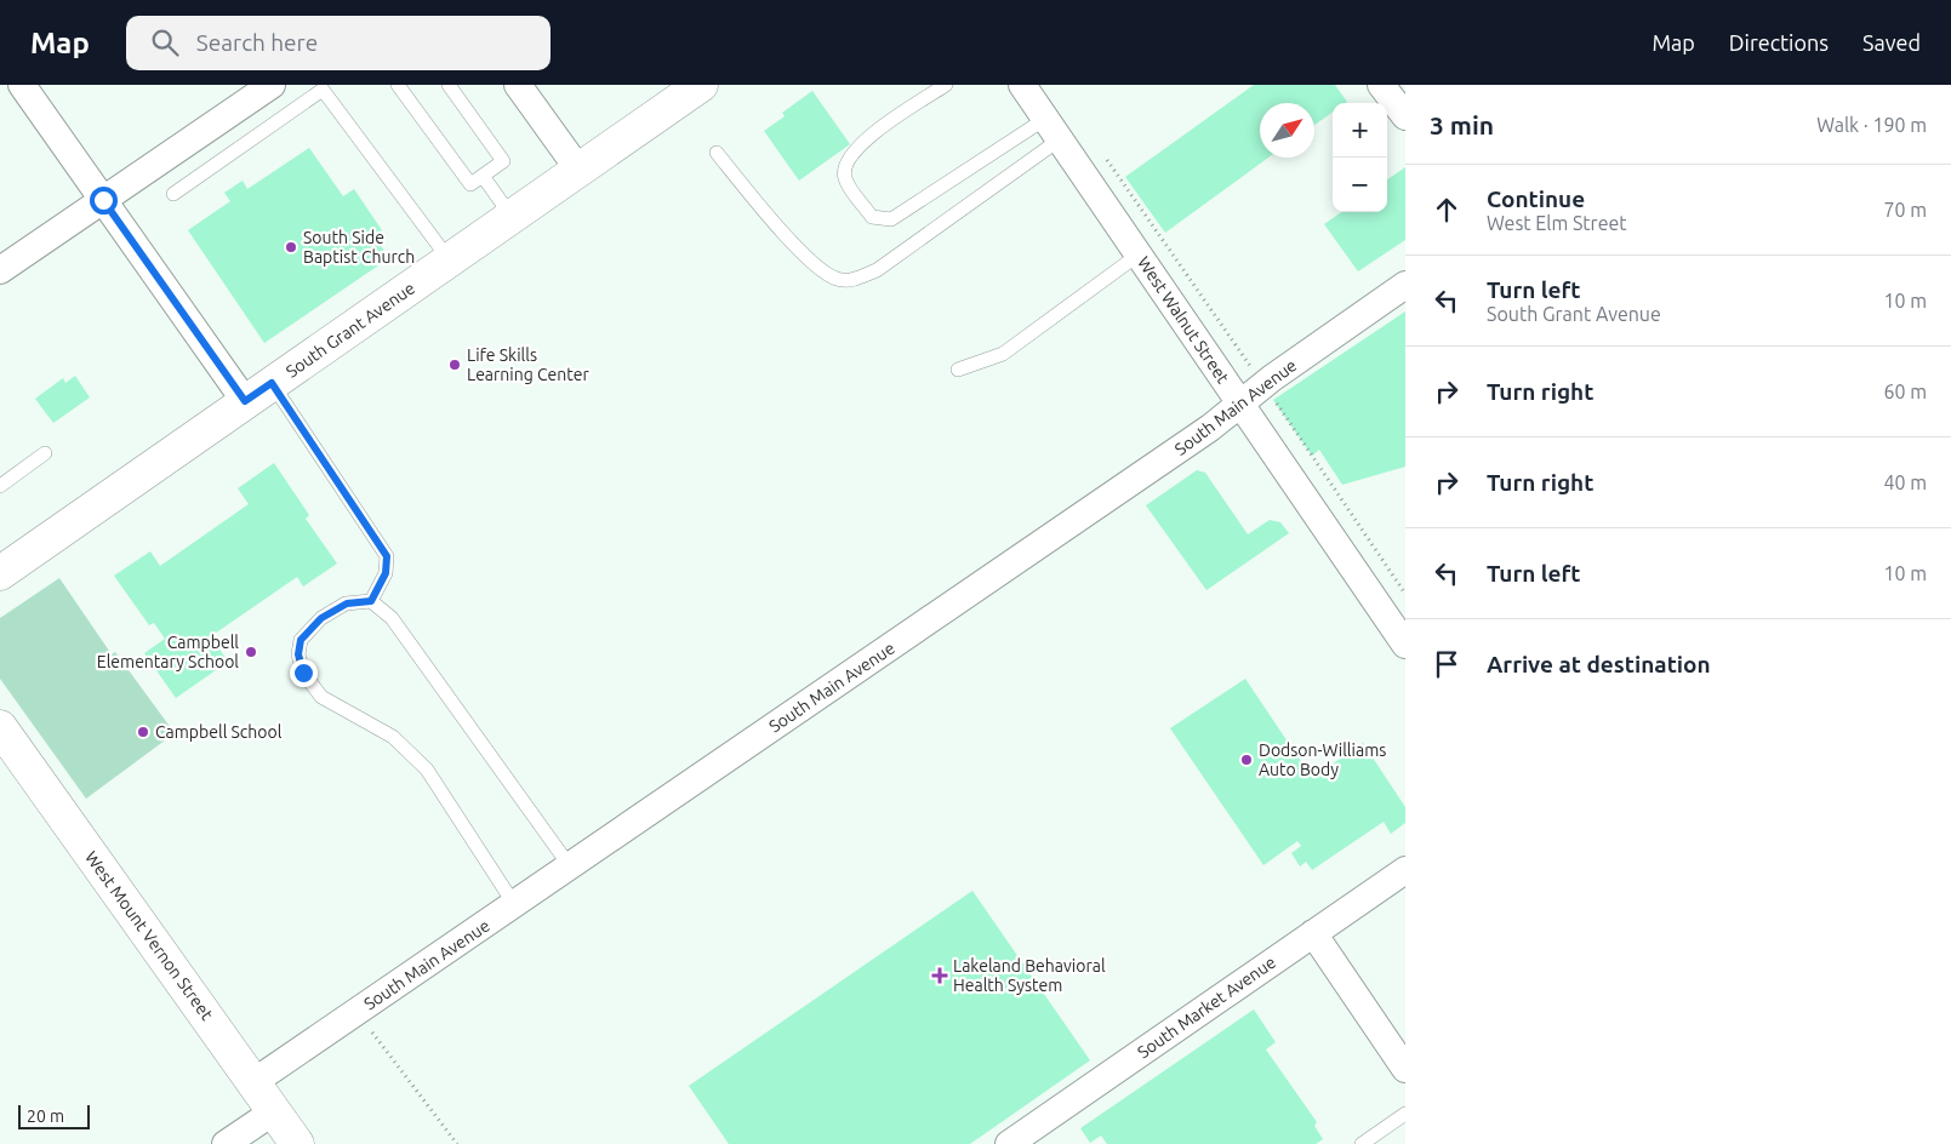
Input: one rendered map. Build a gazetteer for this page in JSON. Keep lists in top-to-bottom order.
{
  "streets": {
    "main road": ["South Grant Avenue", "West Mount Vernon Street"],
    "street": ["West Walnut Street", "South Main Avenue", "South Market Avenue"]
  },
  "crossings": [
    ["West Walnut Street", "South Main Avenue"],
    ["South Main Avenue", "West Mount Vernon Street"]
  ],
  "places": {
    "other": [
      "South Side Baptist Church",
      "Life Skills Learning Center",
      "Campbell Elementary School",
      "Campbell School",
      "Dodson-Williams Auto Body"
    ],
    "health": ["Lakeland Behavioral Health System"]
  },
  "scale_bar": "20 m",
  "north": "top right",
  "page": {
    "header": "Map",
    "search": "Search here",
    "nav": ["Map", "Directions", "Saved"],
    "heading": ["3 min", "Walk · 190 m"],
    "map_buttons": ["+", "−"],
    "list": [
      ["Continue", "West Elm Street", "70 m"],
      ["Turn left", "South Grant Avenue", "10 m"],
      ["Turn right", "60 m"],
      ["Turn right", "40 m"],
      ["Turn left", "10 m"],
      "Arrive at destination"
    ],
    "scale": "20 m"
  }
}
